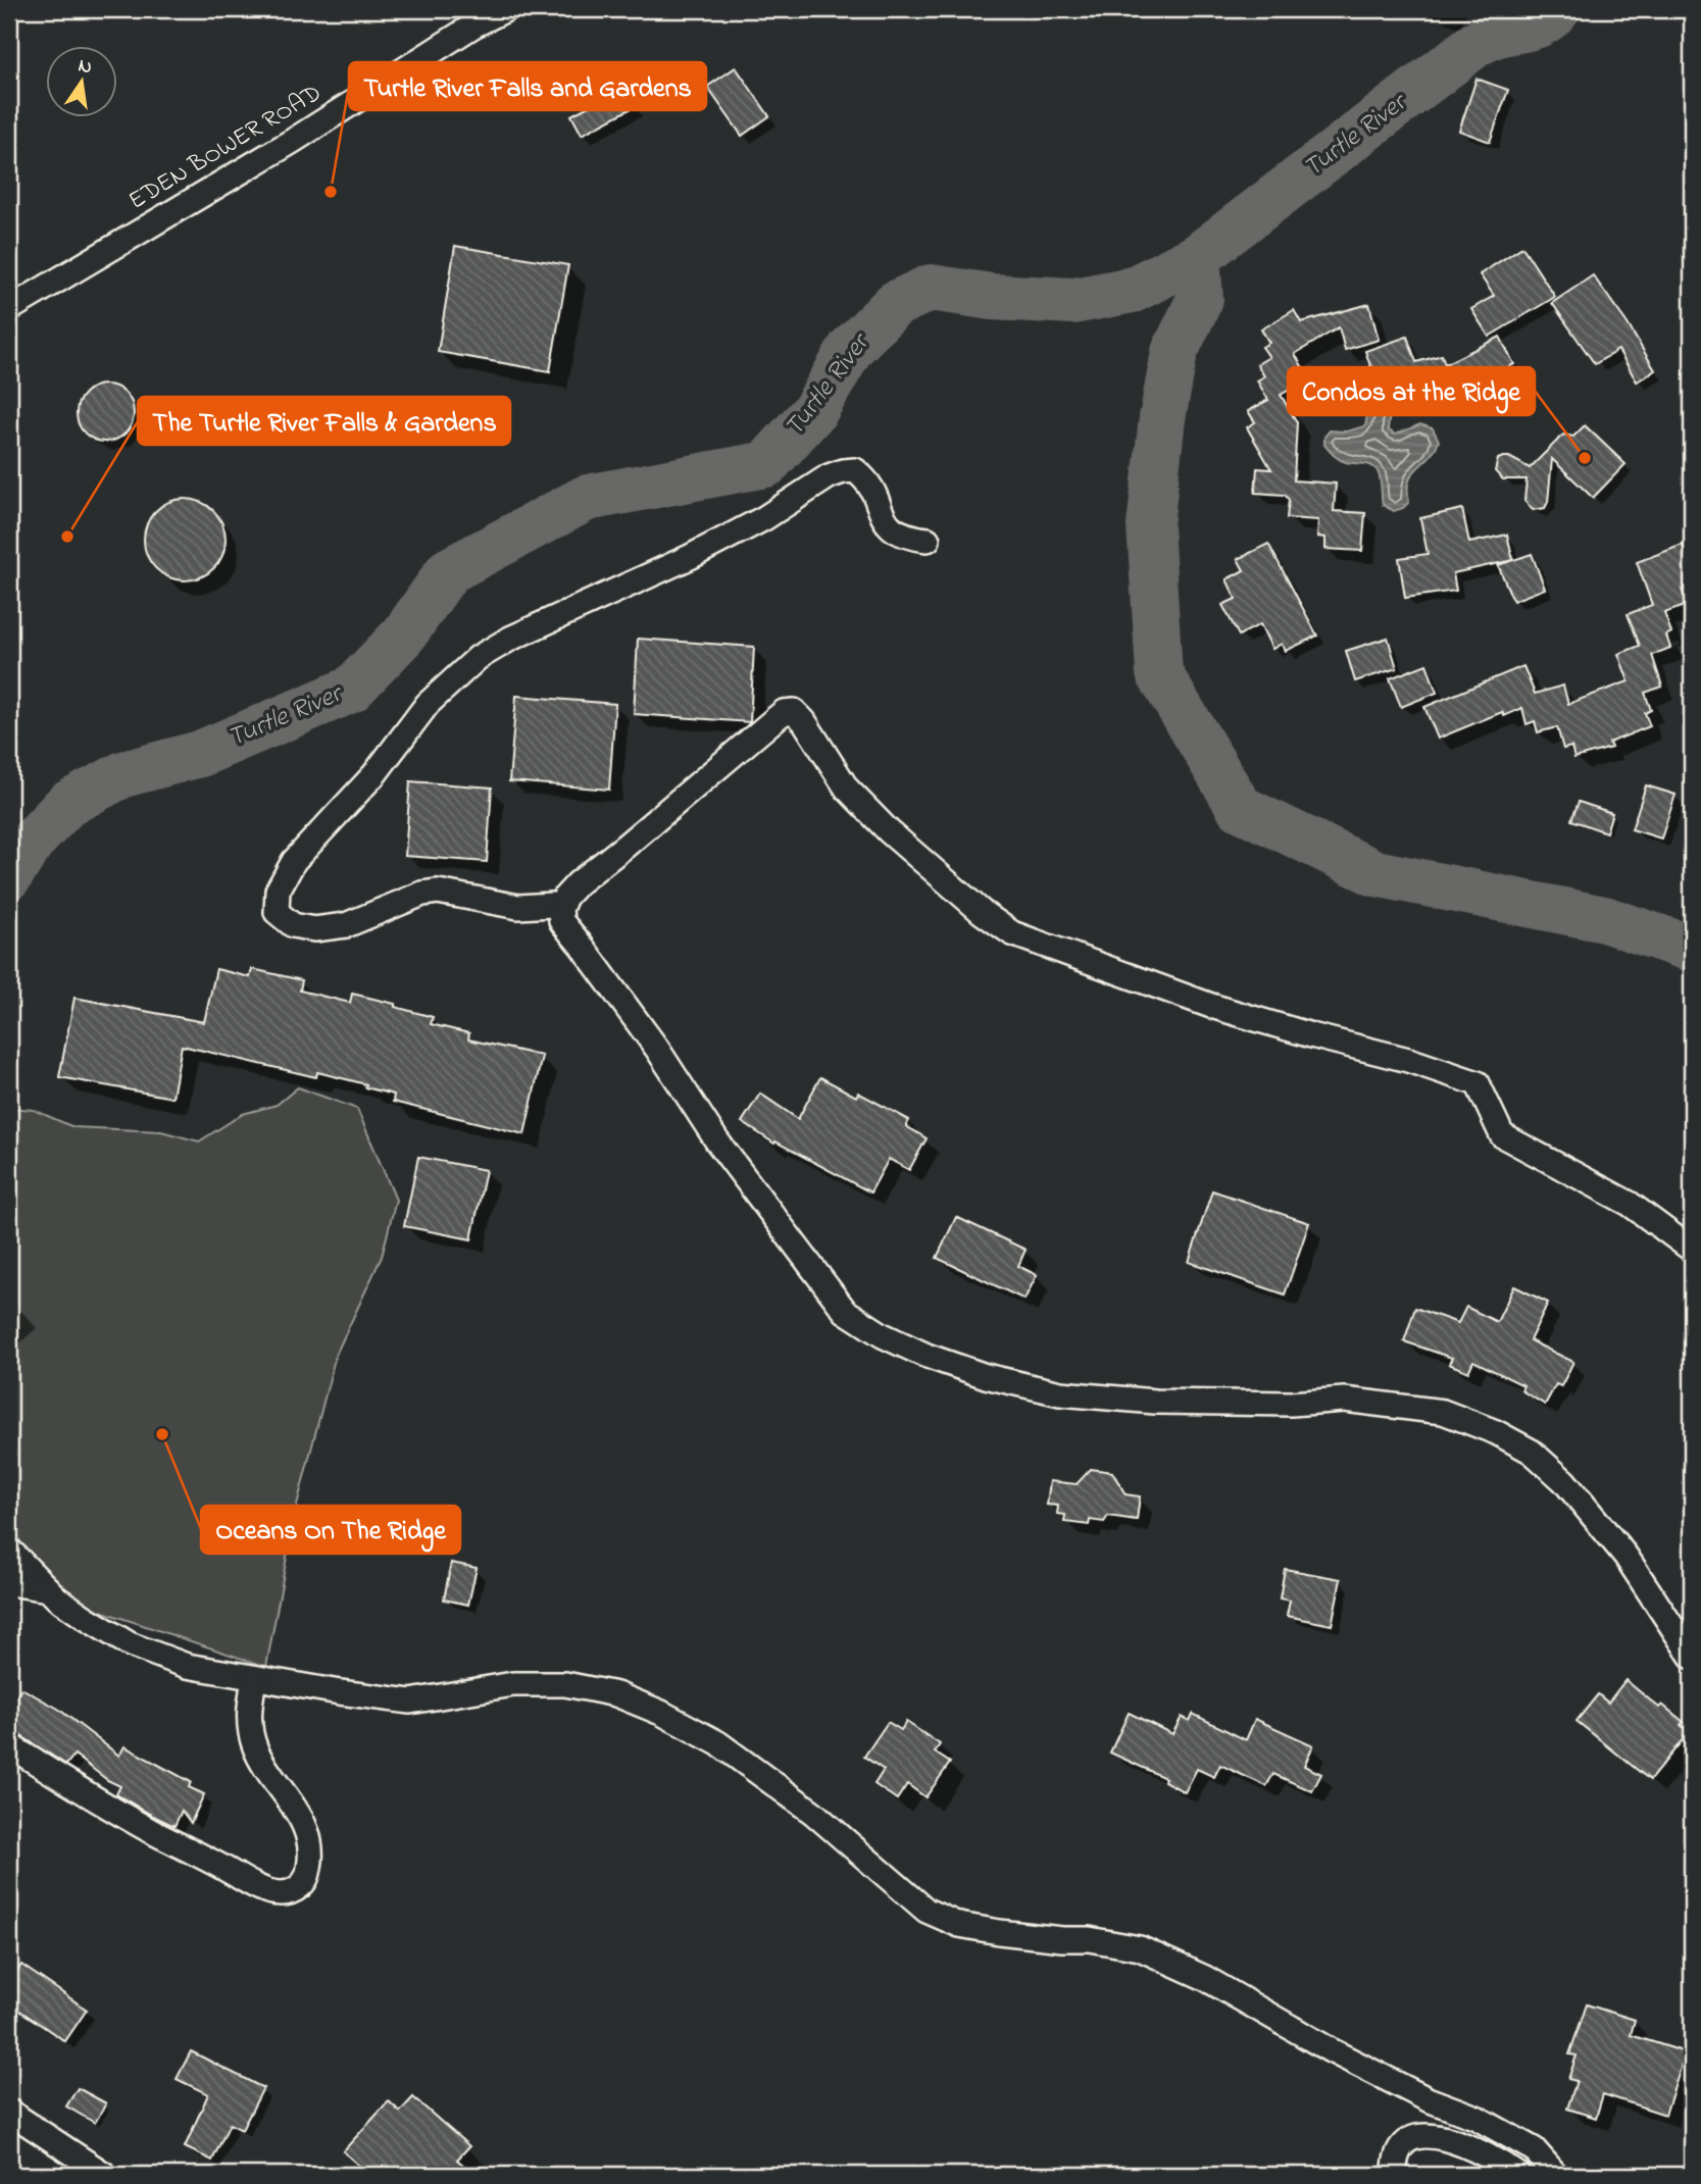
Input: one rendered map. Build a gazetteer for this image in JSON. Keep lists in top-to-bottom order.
{
  "streets": {
    "street": ["EDEN BOWER ROAD"]
  },
  "water": ["Turtle River"],
  "places": [
    "Turtle River Falls and Gardens",
    "Condos at the Ridge",
    "The Turtle River Falls & Gardens",
    "Oceans On The Ridge"
  ],
  "north": "top"
}
